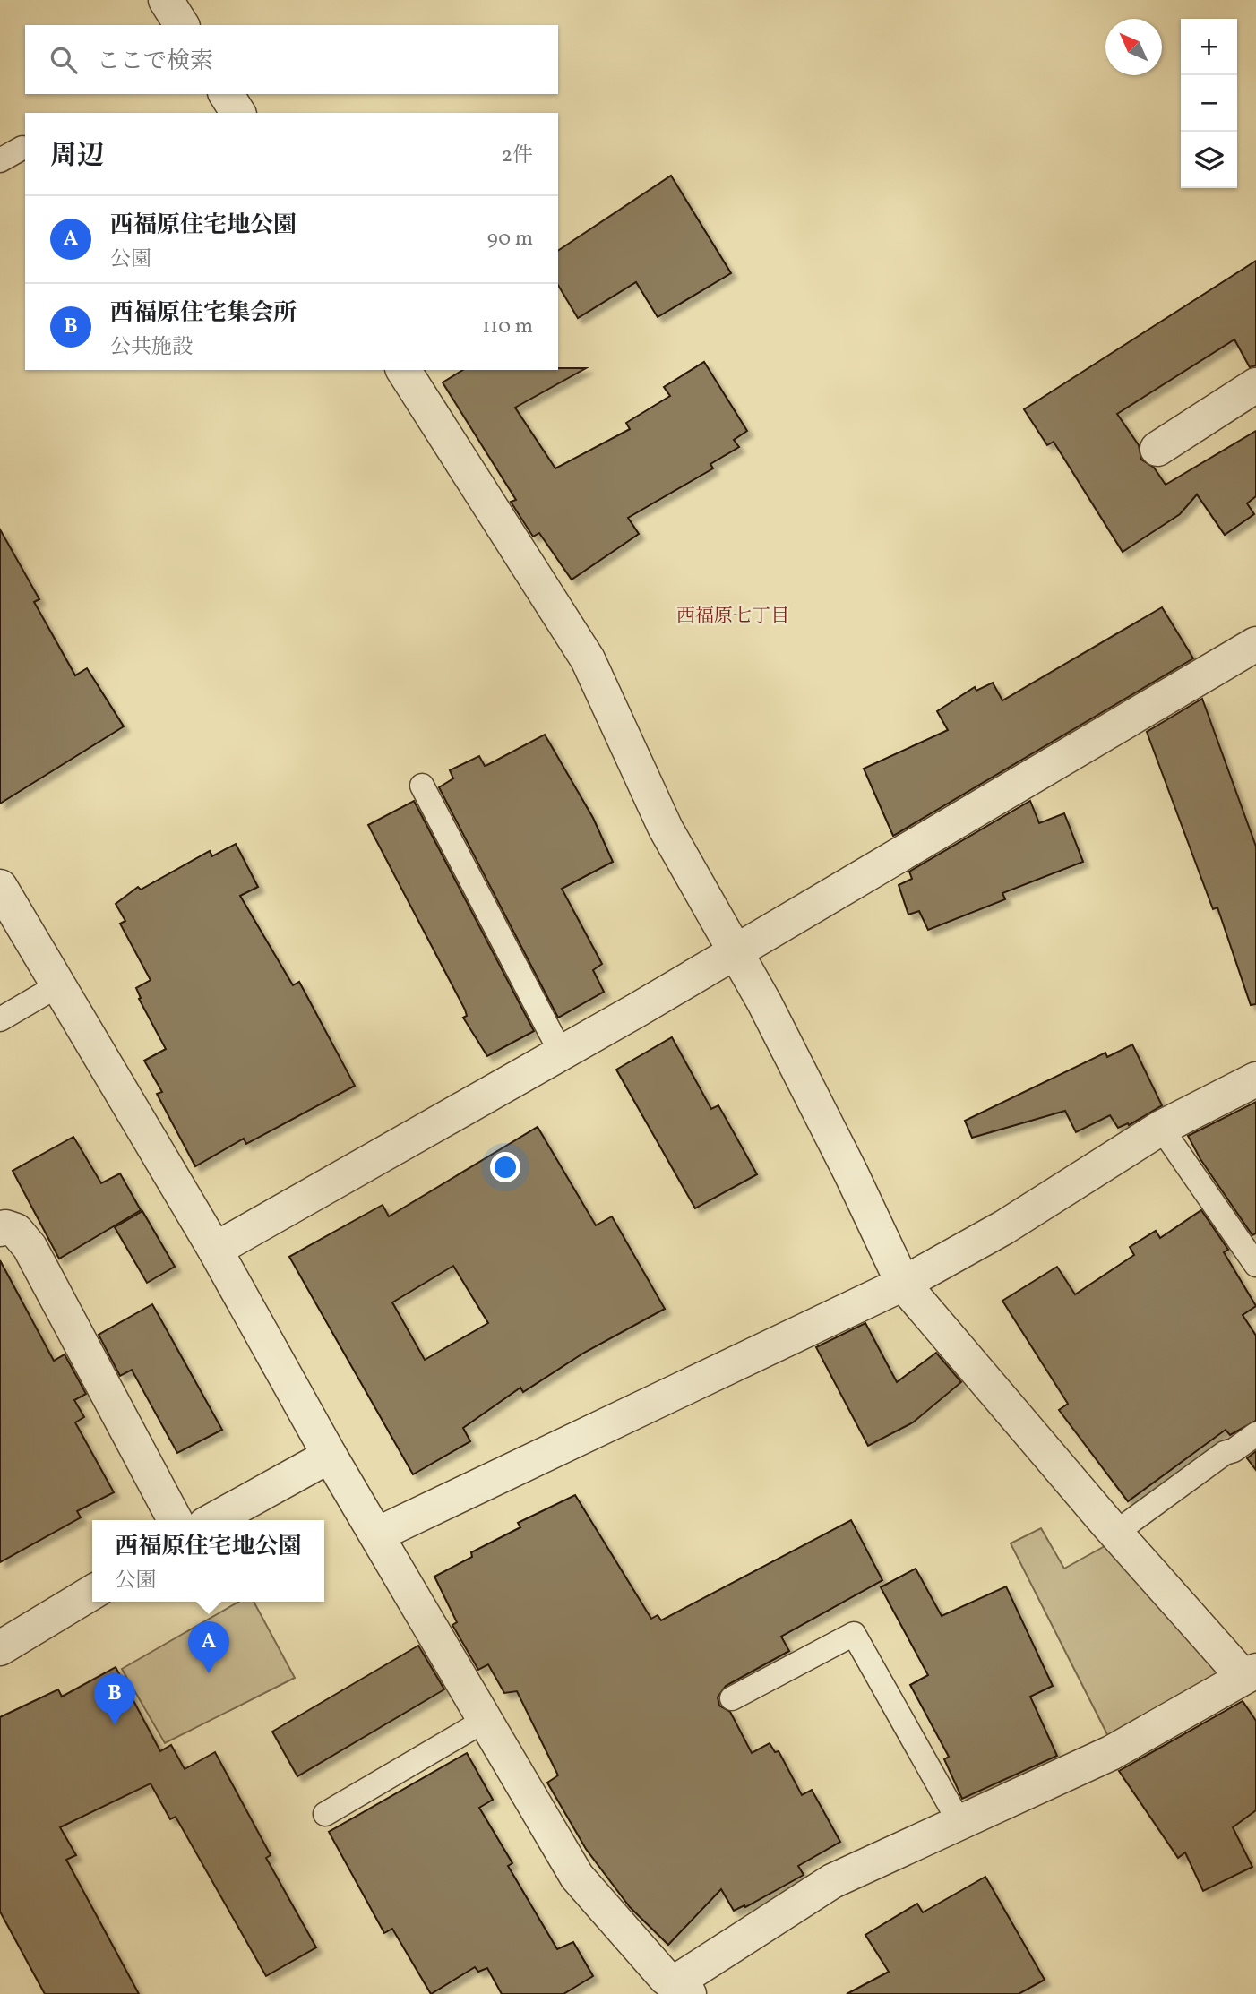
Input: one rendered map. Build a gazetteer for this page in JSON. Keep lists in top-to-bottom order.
{
  "districts": ["西福原七丁目"],
  "north": "top left",
  "page": {
    "map_buttons": ["+", "−"],
    "search": "ここで検索",
    "heading": ["周辺", "2件"],
    "list": [
      {
        "mark": "A",
        "name": "西福原住宅地公園",
        "note": "公園",
        "value": "90 m"
      },
      {
        "mark": "B",
        "name": "西福原住宅集会所",
        "note": "公共施設",
        "value": "110 m"
      }
    ],
    "popup": ["西福原住宅地公園", "公園"],
    "pins": ["A", "B"]
  }
}
